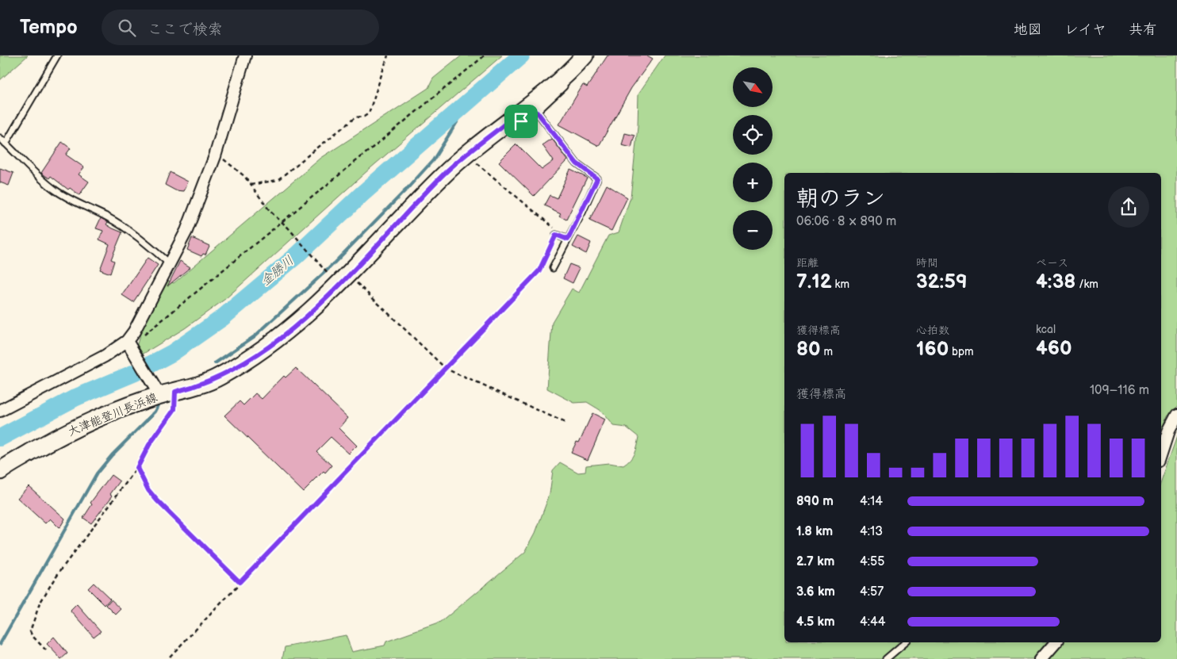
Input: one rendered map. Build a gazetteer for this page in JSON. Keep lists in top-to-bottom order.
{
  "streets": {
    "main road": ["大津能登川長浜線"]
  },
  "water": ["金勝川"],
  "north": "bottom right",
  "page": {
    "header": "Tempo",
    "search": "ここで検索",
    "nav": ["地図", "レイヤ", "共有"],
    "map_buttons": ["+", "−"],
    "heading": ["朝のラン", "06:06 · 8 × 890 m"],
    "stats": [
      ["距離", "7.12 km"],
      ["時間", "32:59"],
      ["ペース", "4:38 /km"],
      ["獲得標高", "80 m"],
      ["心拍数", "160 bpm"],
      ["kcal", "460"]
    ],
    "chart": ["獲得標高", "109–116 m"],
    "list": [
      {
        "name": "890 m",
        "note": "4:14"
      },
      {
        "name": "1.8 km",
        "note": "4:13"
      },
      {
        "name": "2.7 km",
        "note": "4:55"
      },
      {
        "name": "3.6 km",
        "note": "4:57"
      },
      {
        "name": "4.5 km",
        "note": "4:44"
      }
    ]
  }
}
